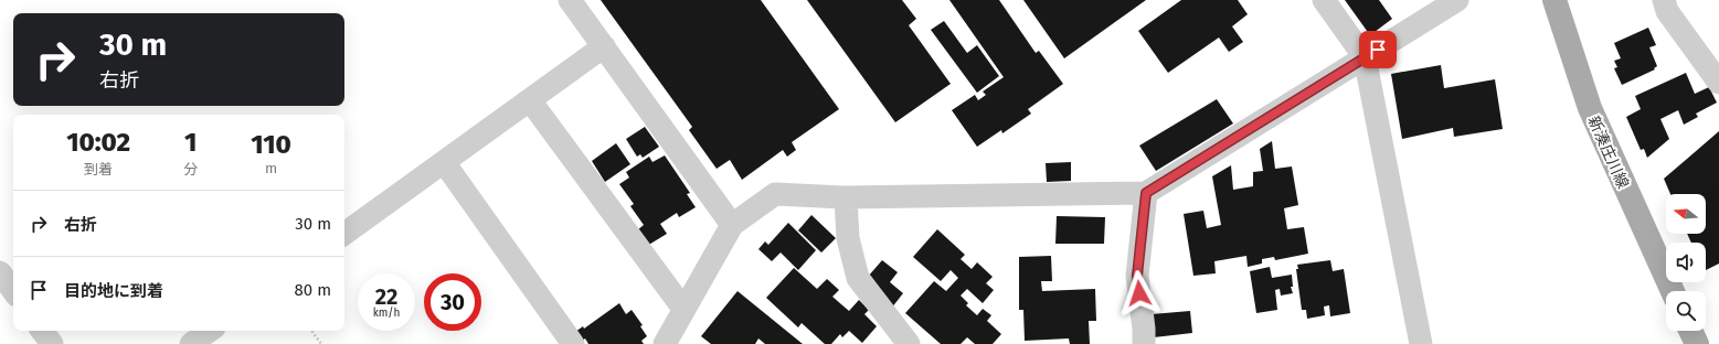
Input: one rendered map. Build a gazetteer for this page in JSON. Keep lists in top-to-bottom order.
{
  "streets": {
    "main road": ["新湊庄川線"]
  },
  "north": "left",
  "page": {
    "turn": ["30 m", "右折"],
    "eta": [
      "10:02",
      "到着",
      "1",
      "分",
      "110",
      "m"
    ],
    "list": [
      {
        "name": "右折",
        "value": "30 m"
      },
      {
        "name": "目的地に到着",
        "value": "80 m"
      }
    ],
    "speed": "22 km/h",
    "limit": "30"
  }
}
